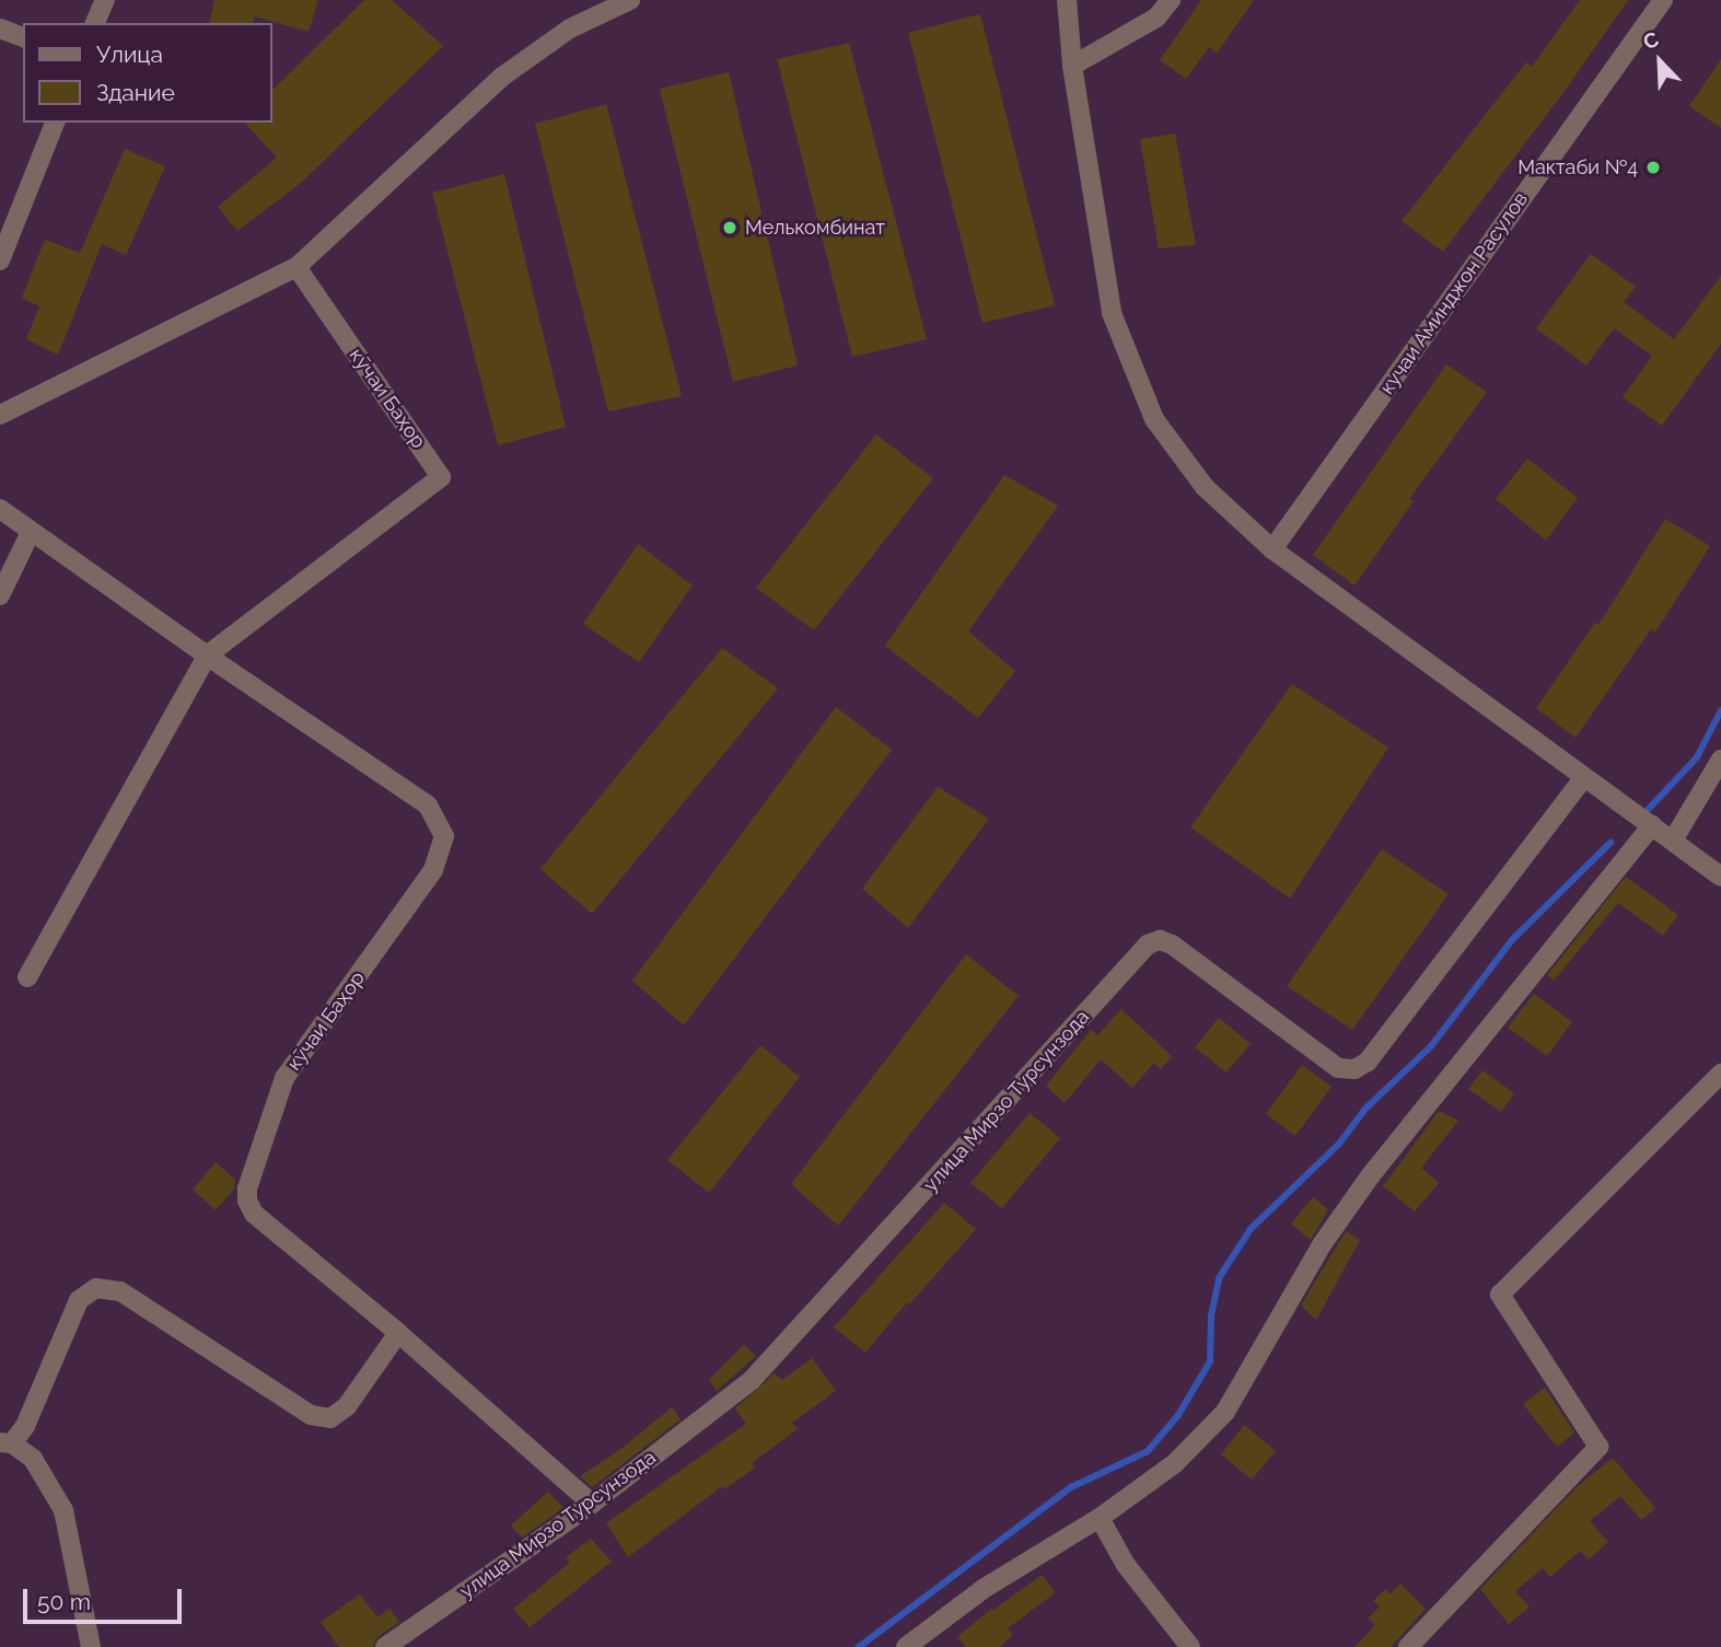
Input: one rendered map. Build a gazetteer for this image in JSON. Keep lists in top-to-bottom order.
{
  "streets": {
    "street": ["кучаи Аминджон Расулов", "кӯчаи Баҳор", "улица Мирзо Турсунзода"]
  },
  "crossings": [
    ["кӯчаи Баҳор", "улица Мирзо Турсунзода"]
  ],
  "places": ["Мактаби №4", "Мелькомбинат"],
  "legend": ["Улица", "Здание"],
  "scale_bar": "50 m",
  "north": "top left"
}
